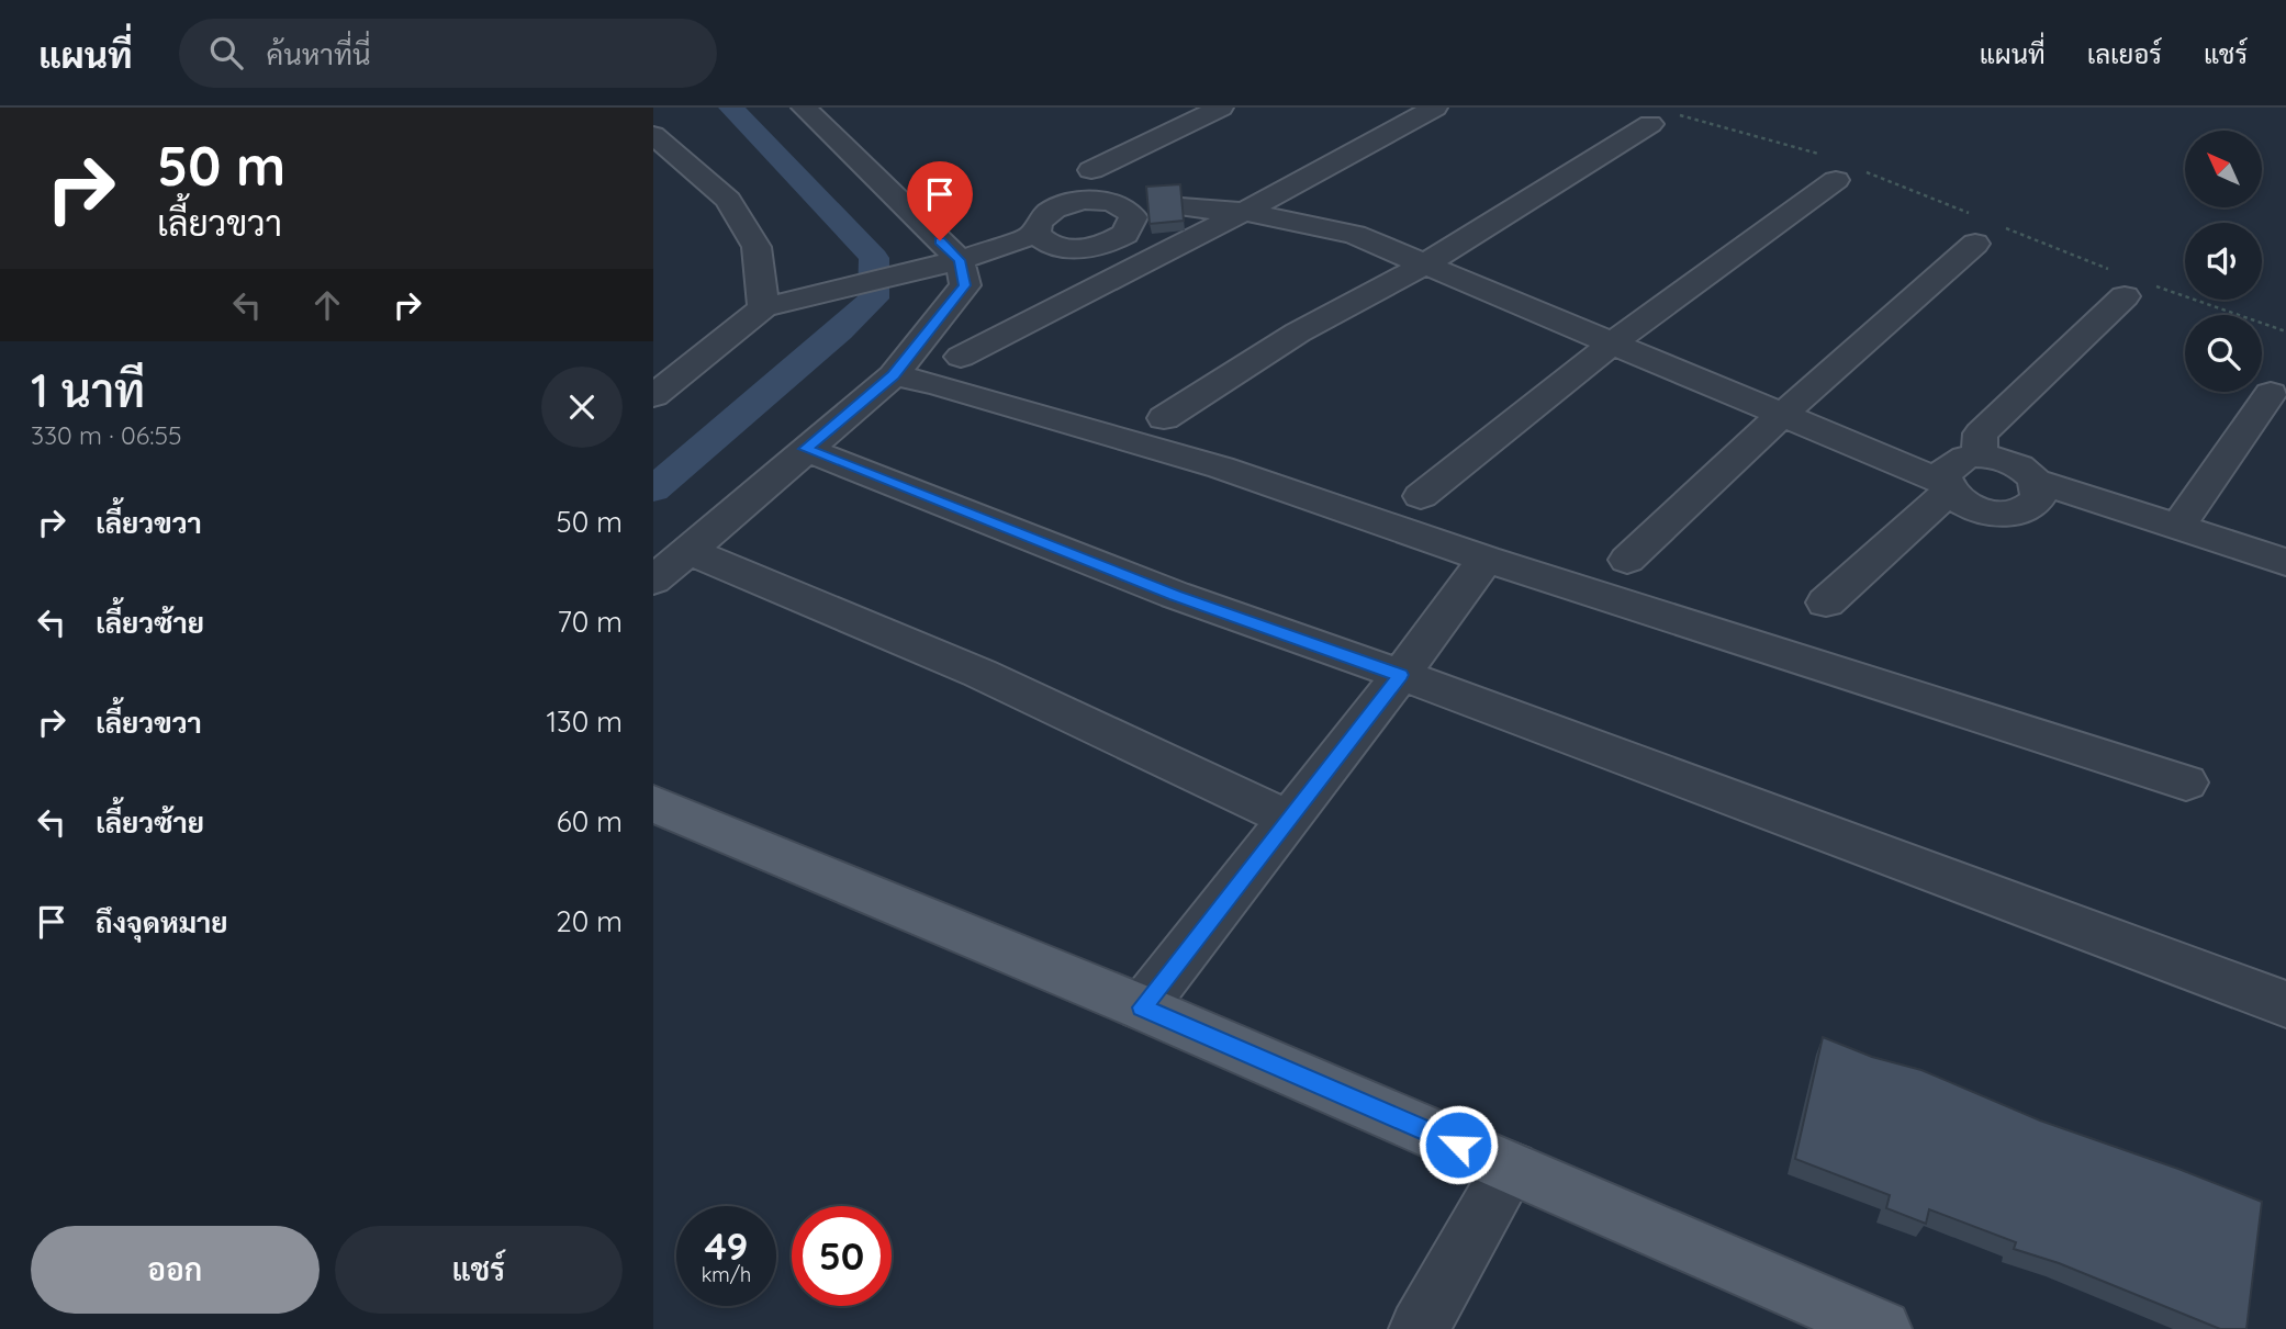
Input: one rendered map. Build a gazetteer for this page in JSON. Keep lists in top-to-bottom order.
{
  "north": "top left",
  "page": {
    "header": "แผนที่",
    "search": "ค้นหาที่นี่",
    "nav": ["แผนที่", "เลเยอร์", "แชร์"],
    "turn": ["50 m", "เลี้ยวขวา"],
    "heading": ["1 นาที", "330 m · 06:55"],
    "list": [
      {
        "name": "เลี้ยวขวา",
        "value": "50 m"
      },
      {
        "name": "เลี้ยวซ้าย",
        "value": "70 m"
      },
      {
        "name": "เลี้ยวขวา",
        "value": "130 m"
      },
      {
        "name": "เลี้ยวซ้าย",
        "value": "60 m"
      },
      {
        "name": "ถึงจุดหมาย",
        "value": "20 m"
      }
    ],
    "speed": "49 km/h",
    "limit": "50",
    "buttons": ["ออก", "แชร์"]
  }
}
